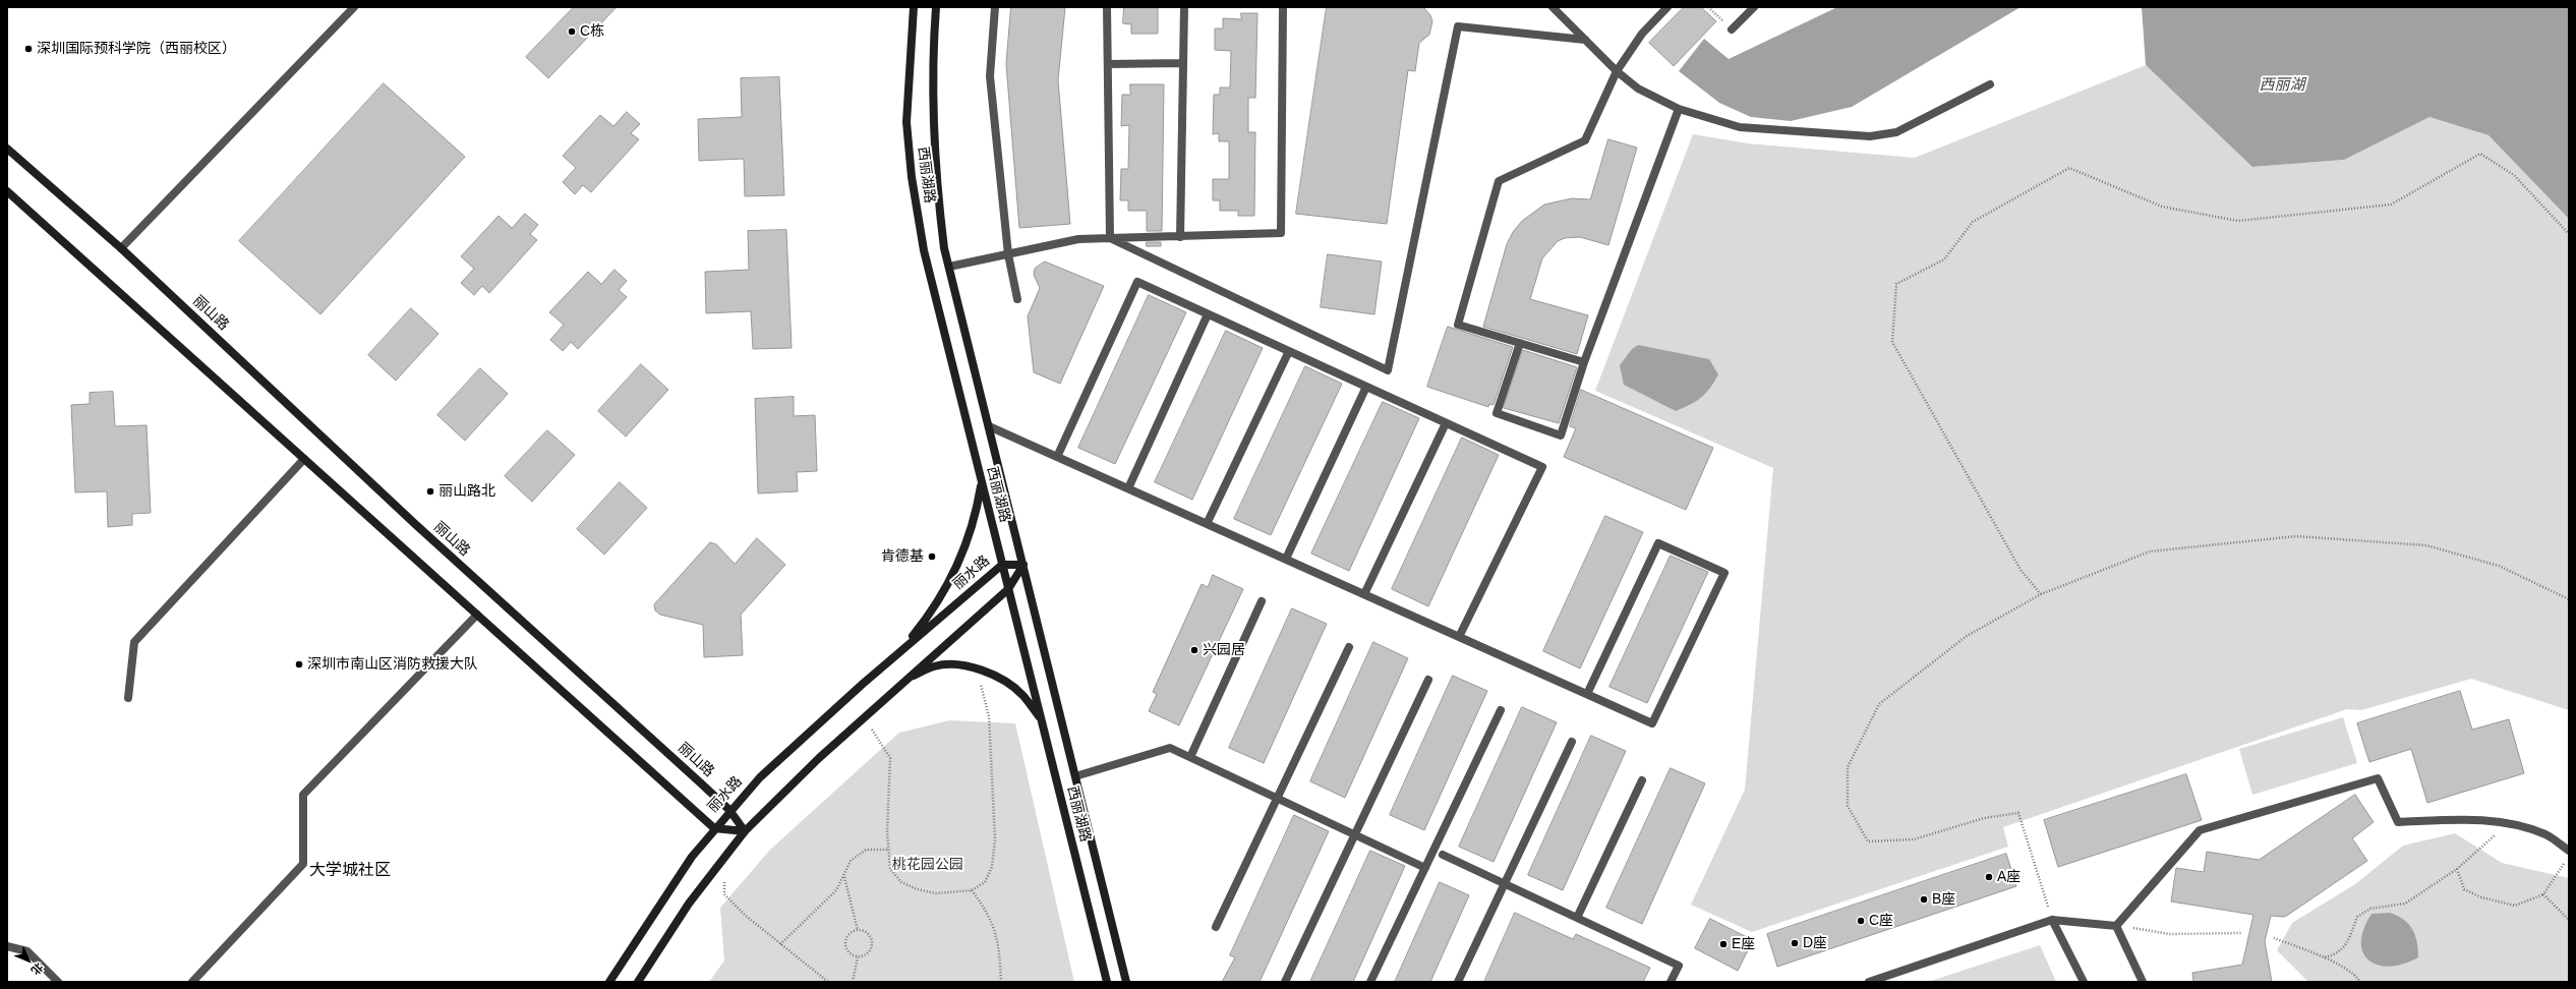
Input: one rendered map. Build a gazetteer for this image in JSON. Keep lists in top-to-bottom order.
{
  "streets": {
    "street": ["西丽湖路", "丽山路", "丽水路"]
  },
  "crossings": [
    ["西丽湖路", "丽水路"],
    ["丽山路", "丽水路"]
  ],
  "districts": ["大学城社区"],
  "water": ["西丽湖"],
  "parks": ["桃花园公园"],
  "places": [
    "C栋",
    "深圳国际预科学院（西丽校区）",
    "丽山路北",
    "肯德基",
    "兴园居",
    "深圳市南山区消防救援大队",
    "A座",
    "B座",
    "C座",
    "D座",
    "E座"
  ],
  "north": "bottom right"
}
